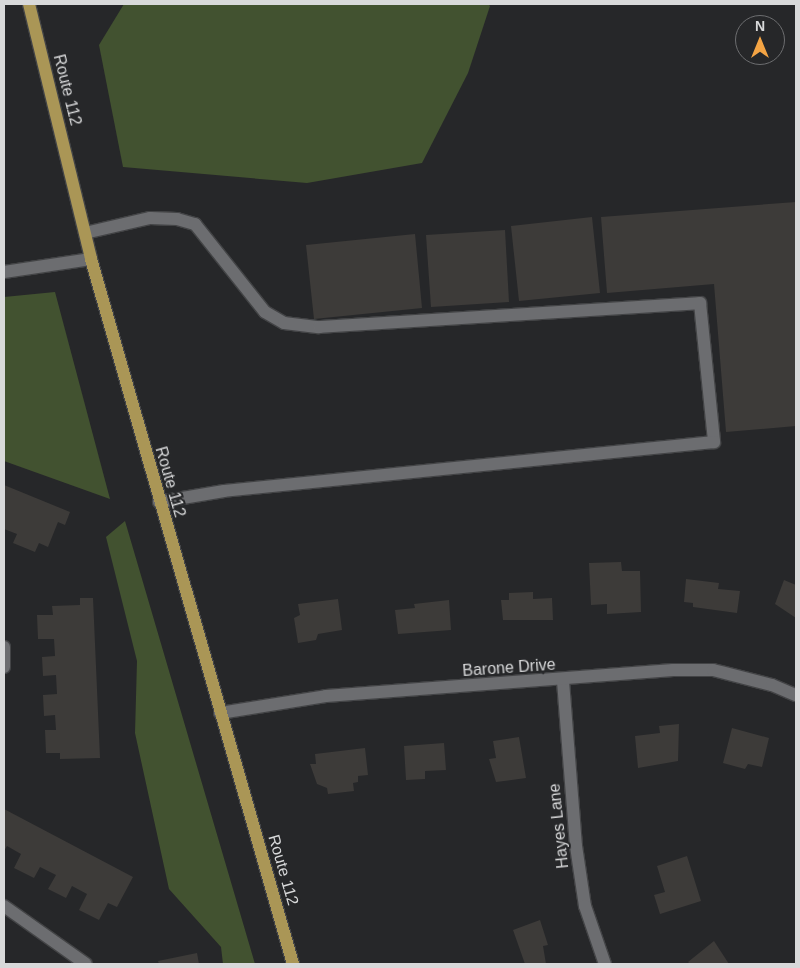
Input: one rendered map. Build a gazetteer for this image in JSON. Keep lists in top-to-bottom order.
{
  "streets": {
    "main road": ["Route 112"],
    "street": ["Barone Drive", "Hayes Lane"]
  },
  "crossings": [
    ["Route 112", "Barone Drive"],
    ["Barone Drive", "Hayes Lane"]
  ],
  "north": "top"
}
